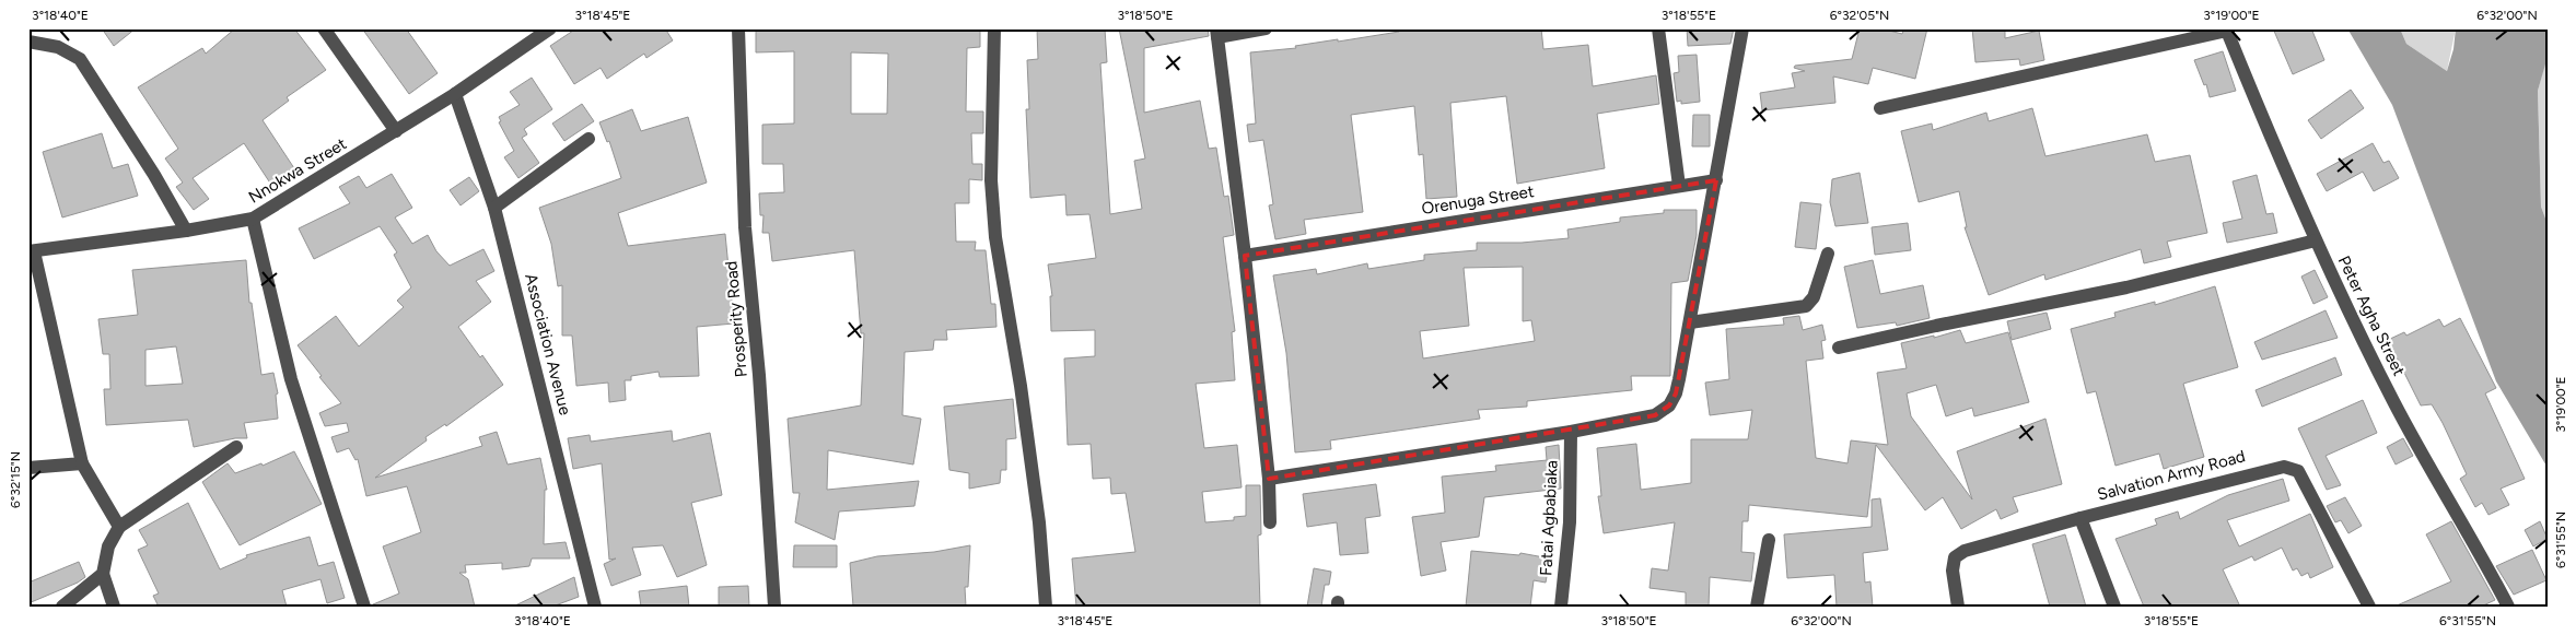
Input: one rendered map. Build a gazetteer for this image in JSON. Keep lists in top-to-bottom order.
{
  "streets": {
    "street": [
      "Nnokwa Street",
      "Orenuga Street",
      "Peter Agha Street",
      "Prosperity Road",
      "Association Avenue",
      "Salvation Army Road",
      "Fatai Agbabiaka"
    ]
  },
  "crossings": [
    ["Nnokwa Street", "Association Avenue"]
  ],
  "coordinates": [
    "3°18'40\"E",
    "3°18'45\"E",
    "3°18'50\"E",
    "3°18'55\"E",
    "6°32'05\"N",
    "3°19'00\"E",
    "6°32'00\"N",
    "6°32'15\"N",
    "6°31'55\"N"
  ]
}
